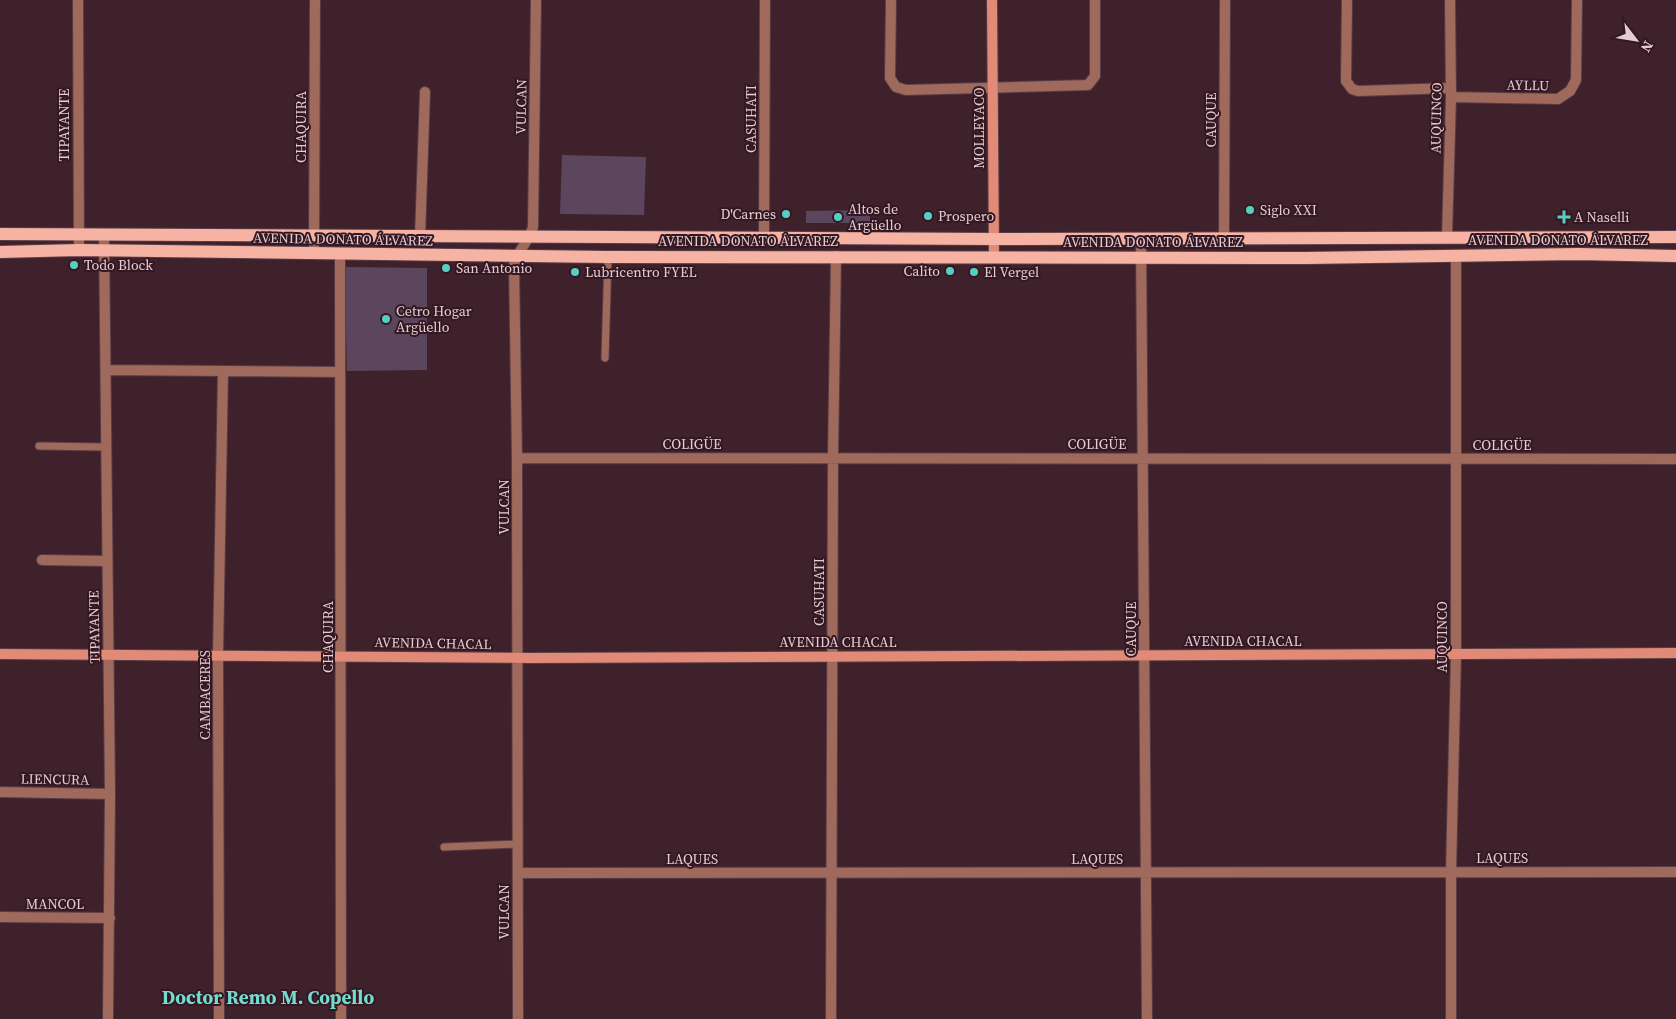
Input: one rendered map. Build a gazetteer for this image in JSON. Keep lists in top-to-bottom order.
{
  "streets": {
    "main road": ["MOLLEYACO", "AVENIDA DONATO ÁLVAREZ", "AVENIDA CHACAL"],
    "street": [
      "AYLLU",
      "VULCAN",
      "AUQUINCO",
      "CASUHATI",
      "CAUQUE",
      "TIPAYANTE",
      "CHAQUIRA",
      "COLIGÜE",
      "CAMBACERES",
      "LIENCURA",
      "LAQUES",
      "MANCOL"
    ]
  },
  "crossings": [
    ["AYLLU", "AUQUINCO"],
    ["VULCAN", "AVENIDA DONATO ÁLVAREZ"],
    ["VULCAN", "COLIGÜE"],
    ["VULCAN", "AVENIDA CHACAL"],
    ["VULCAN", "LAQUES"],
    ["AUQUINCO", "AVENIDA DONATO ÁLVAREZ"],
    ["AUQUINCO", "COLIGÜE"],
    ["AUQUINCO", "AVENIDA CHACAL"],
    ["AUQUINCO", "LAQUES"],
    ["CASUHATI", "AVENIDA DONATO ÁLVAREZ"],
    ["CASUHATI", "COLIGÜE"],
    ["CASUHATI", "AVENIDA CHACAL"],
    ["CASUHATI", "LAQUES"],
    ["CAUQUE", "AVENIDA DONATO ÁLVAREZ"],
    ["CAUQUE", "COLIGÜE"],
    ["CAUQUE", "AVENIDA CHACAL"],
    ["CAUQUE", "LAQUES"],
    ["TIPAYANTE", "AVENIDA DONATO ÁLVAREZ"],
    ["TIPAYANTE", "AVENIDA CHACAL"],
    ["TIPAYANTE", "LIENCURA"],
    ["TIPAYANTE", "MANCOL"],
    ["CHAQUIRA", "AVENIDA DONATO ÁLVAREZ"],
    ["CHAQUIRA", "AVENIDA CHACAL"],
    ["MOLLEYACO", "AVENIDA DONATO ÁLVAREZ"],
    ["AVENIDA CHACAL", "CAMBACERES"]
  ],
  "districts": ["Doctor Remo M. Copello"],
  "places": {
    "other": [
      "Siglo XXI",
      "D'Carnes",
      "Prospero",
      "Altos de Argüello",
      "Todo Block",
      "San Antonio",
      "Calito",
      "Lubricentro FYEL",
      "El Vergel",
      "Cetro Hogar Argüello"
    ],
    "health": ["A Naselli"]
  },
  "north": "bottom right"
}
